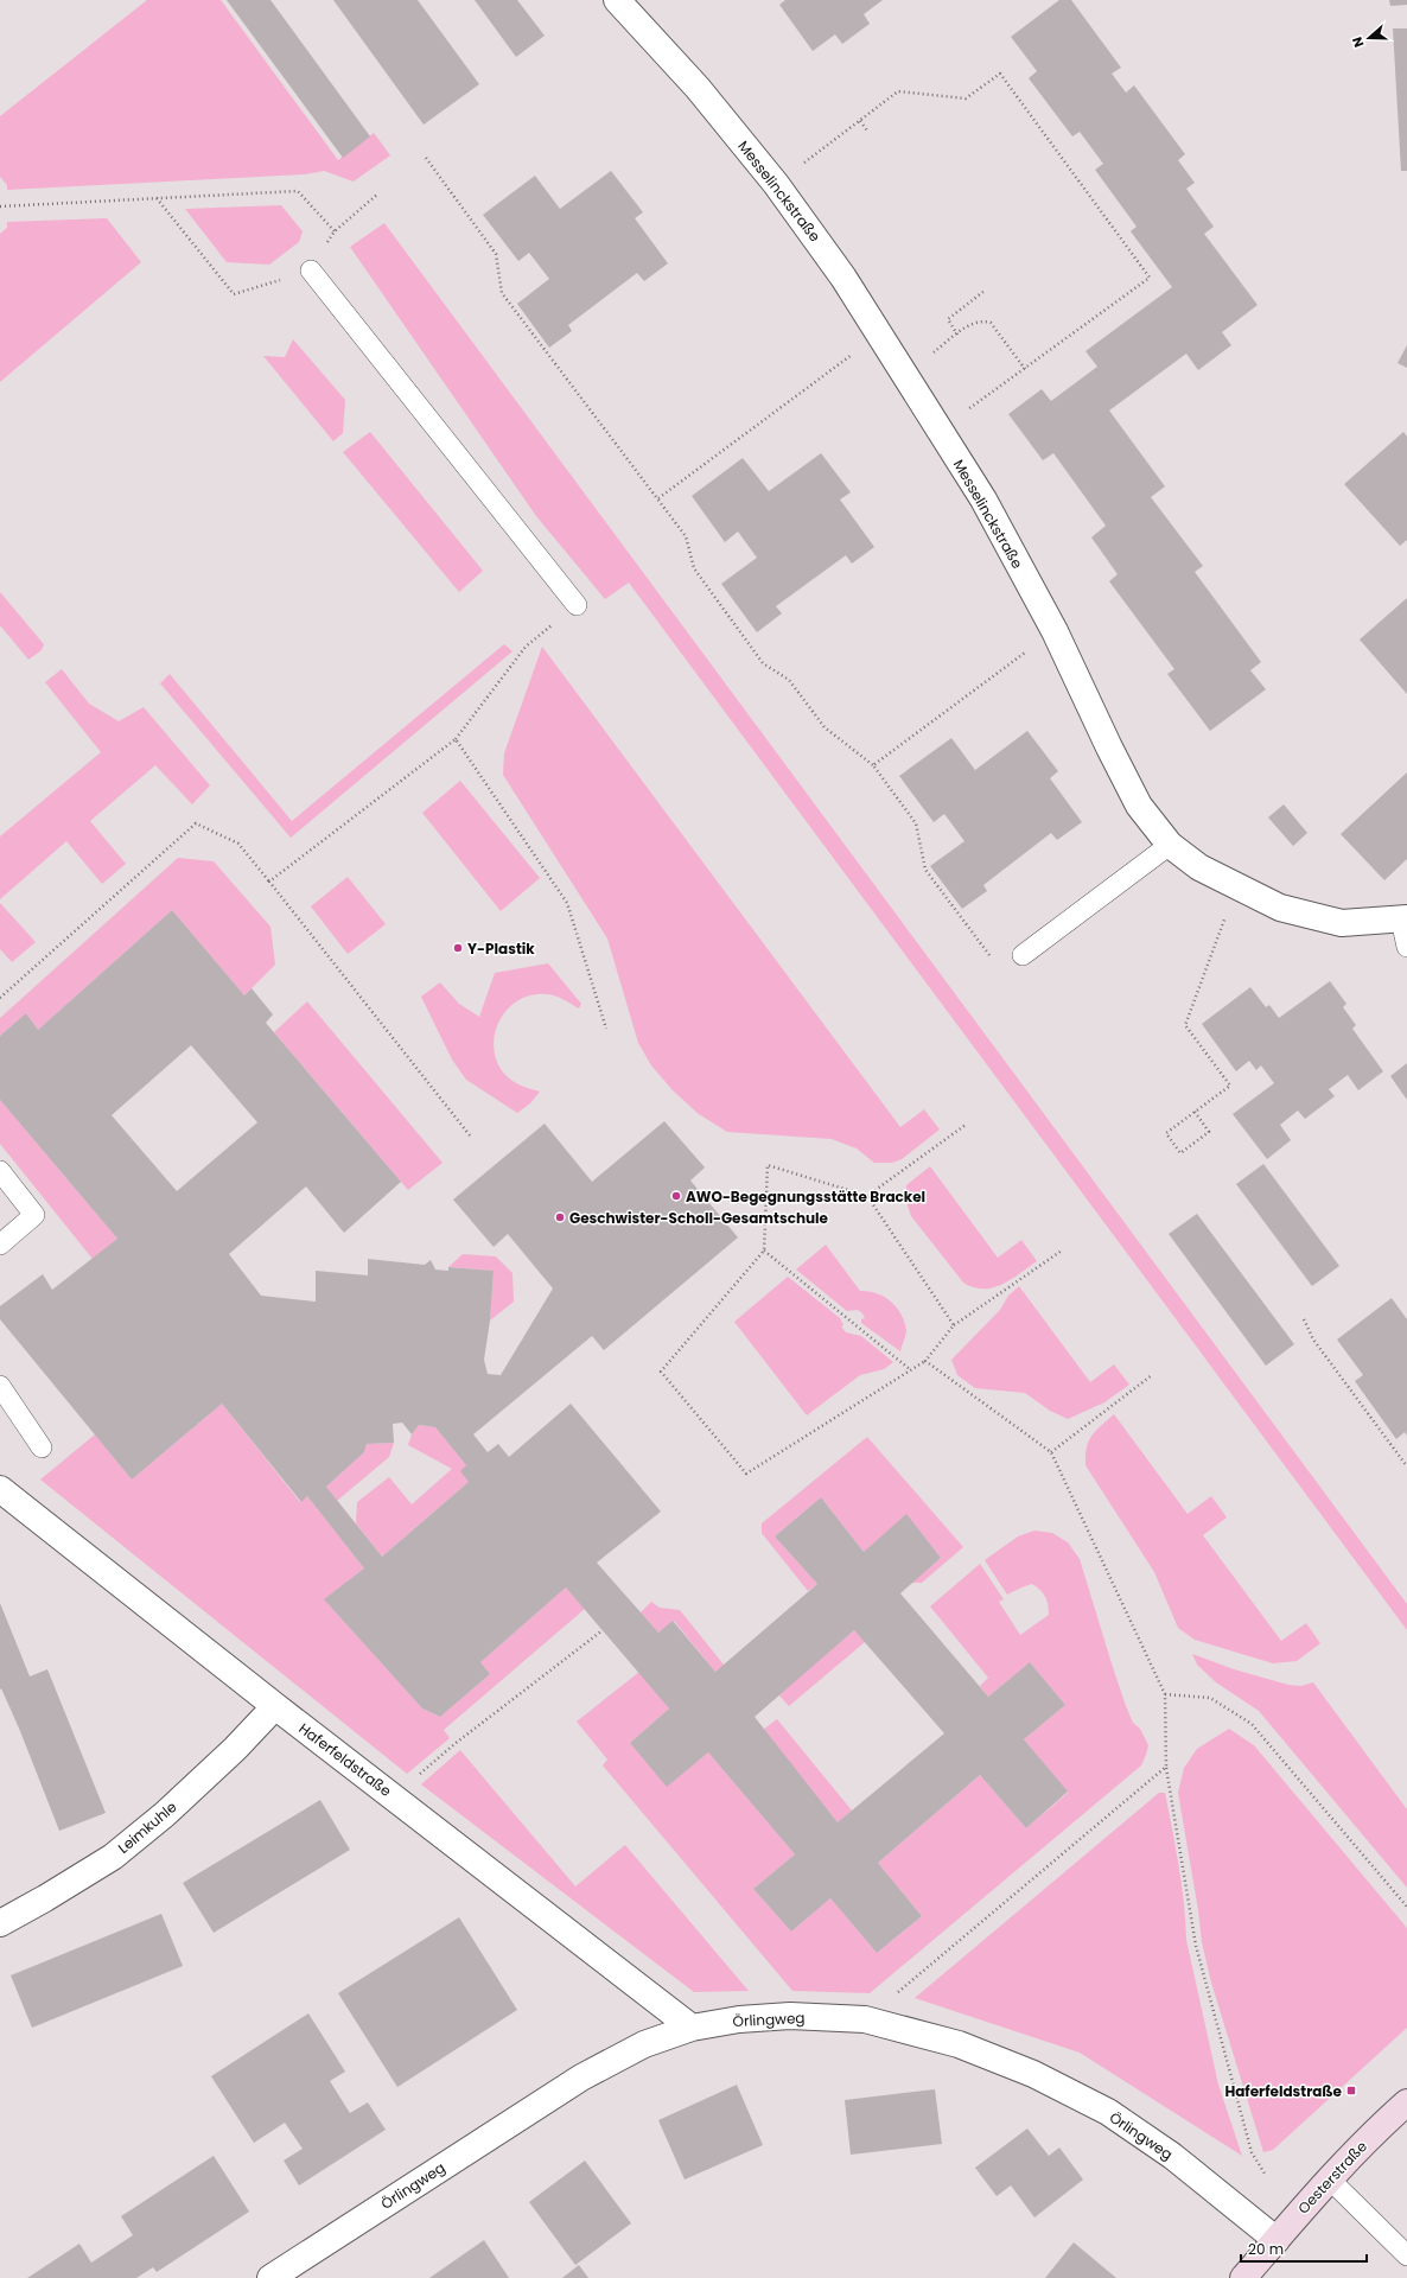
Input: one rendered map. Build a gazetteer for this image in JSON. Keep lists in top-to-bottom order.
{
  "streets": {
    "street": [
      "Messelinckstraße",
      "Haferfeldstraße",
      "Leimkuhle",
      "Örlingweg",
      "Oesterstraße"
    ]
  },
  "crossings": [
    ["Haferfeldstraße", "Leimkuhle"],
    ["Haferfeldstraße", "Örlingweg"],
    ["Örlingweg", "Oesterstraße"]
  ],
  "places": {
    "other": ["Y-Plastik", "AWO-Begegnungsstätte Brackel", "Geschwister-Scholl-Gesamtschule"],
    "transit": ["Haferfeldstraße"]
  },
  "scale_bar": "20 m",
  "north": "left"
}
